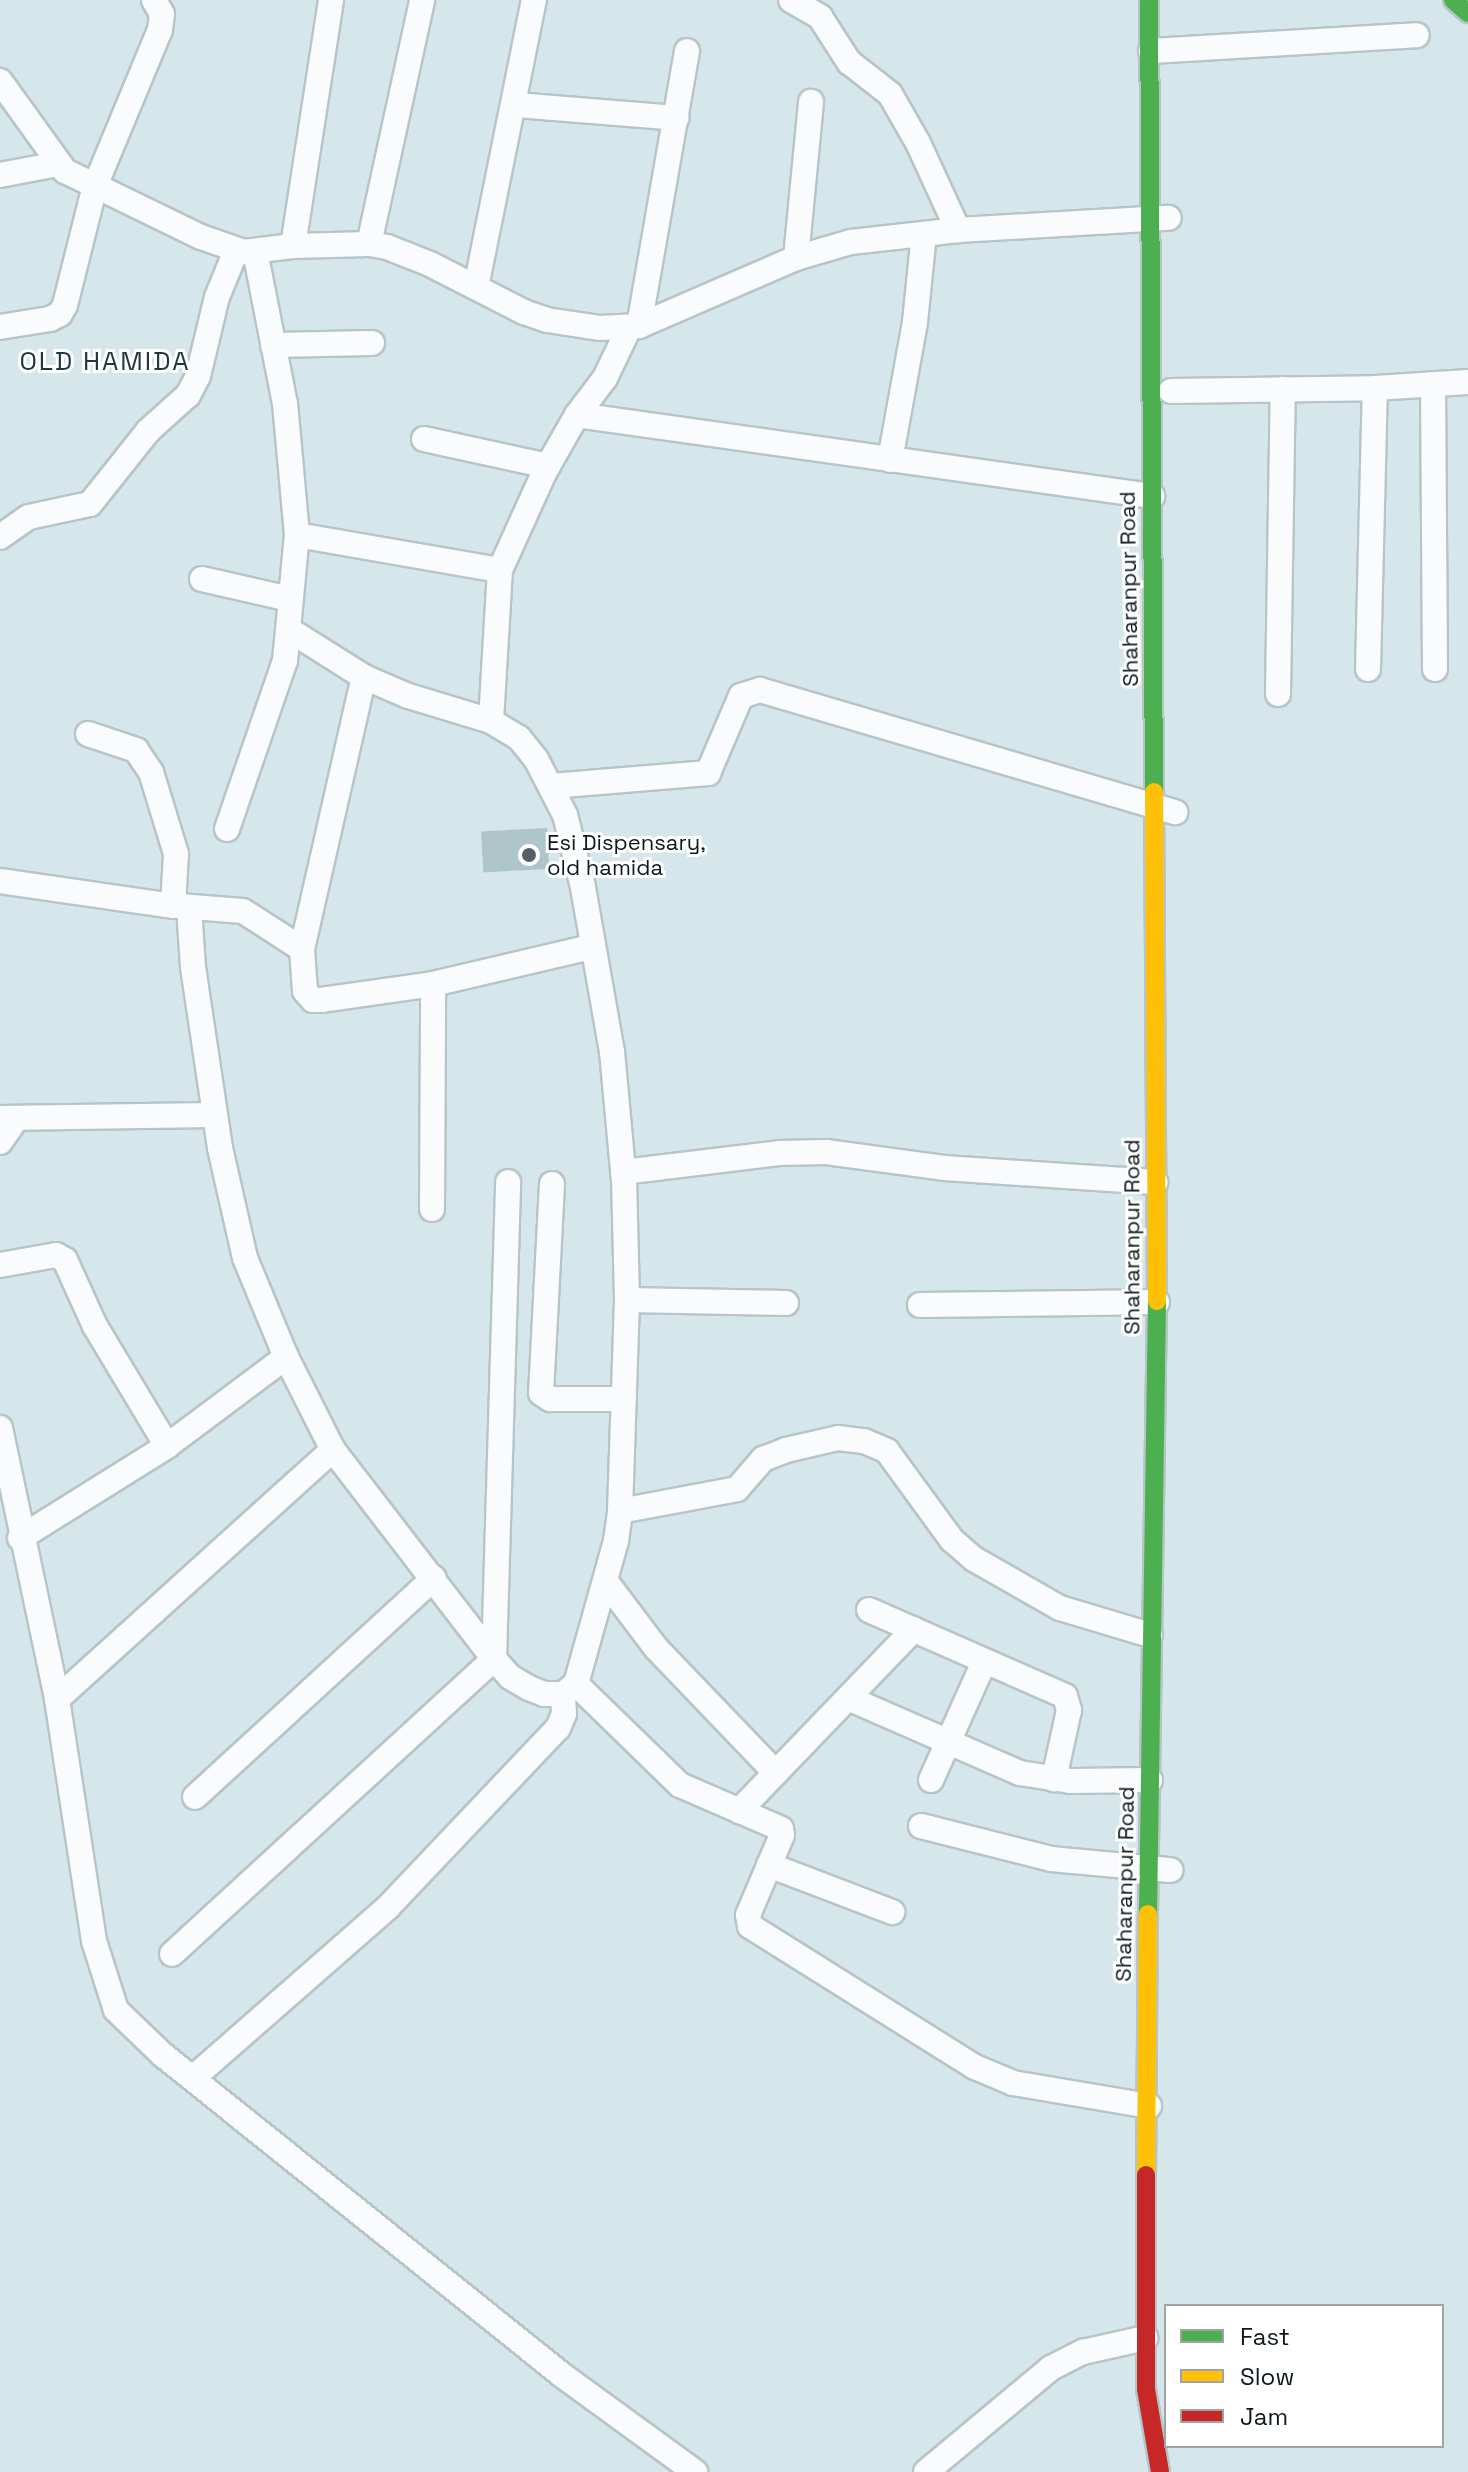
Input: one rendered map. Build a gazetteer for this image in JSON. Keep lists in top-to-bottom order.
{
  "streets": {
    "main road": ["Shaharanpur Road"]
  },
  "districts": ["OLD HAMIDA"],
  "places": ["Esi Dispensary, old hamida"],
  "legend": ["Fast", "Slow", "Jam"]
}
